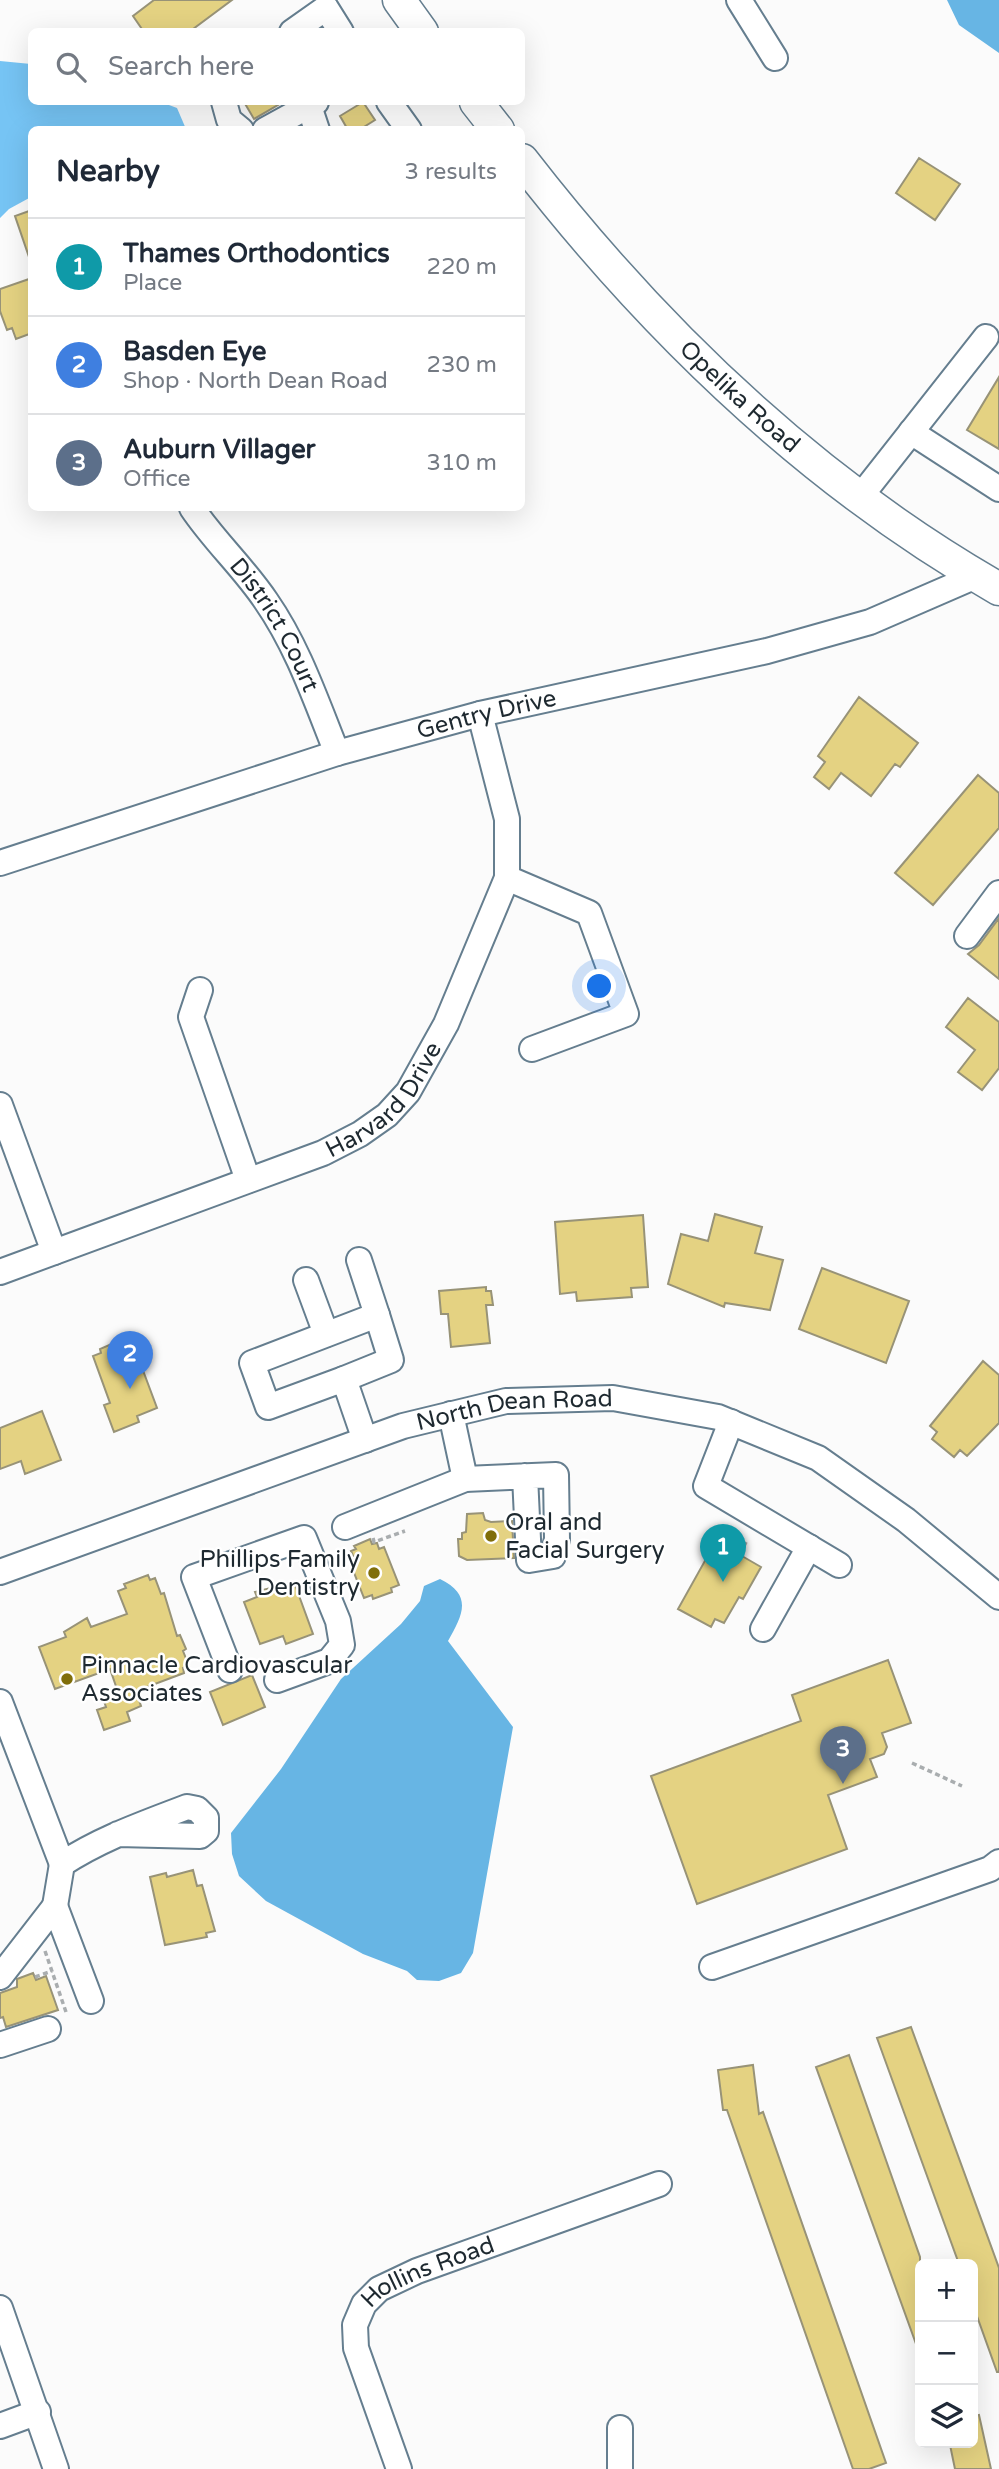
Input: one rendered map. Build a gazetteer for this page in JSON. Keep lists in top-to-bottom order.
{
  "streets": {
    "main road": ["Opelika Road"],
    "street": [
      "District Court",
      "Gentry Drive",
      "Harvard Drive",
      "North Dean Road",
      "Hollins Road"
    ]
  },
  "crossings": [
    ["Opelika Road", "Gentry Drive"],
    ["District Court", "Gentry Drive"],
    ["Gentry Drive", "Harvard Drive"]
  ],
  "places": ["Oral and Facial Surgery", "Phillips Family Dentistry", "Pinnacle Cardiovascular Associates"],
  "page": {
    "search": "Search here",
    "heading": ["Nearby", "3 results"],
    "list": [
      {
        "mark": "1",
        "name": "Thames Orthodontics",
        "note": "Place",
        "value": "220 m"
      },
      {
        "mark": "2",
        "name": "Basden Eye",
        "note": "Shop · North Dean Road",
        "value": "230 m"
      },
      {
        "mark": "3",
        "name": "Auburn Villager",
        "note": "Office",
        "value": "310 m"
      }
    ],
    "pins": ["2", "1", "3"],
    "map_buttons": ["+", "−"]
  }
}
